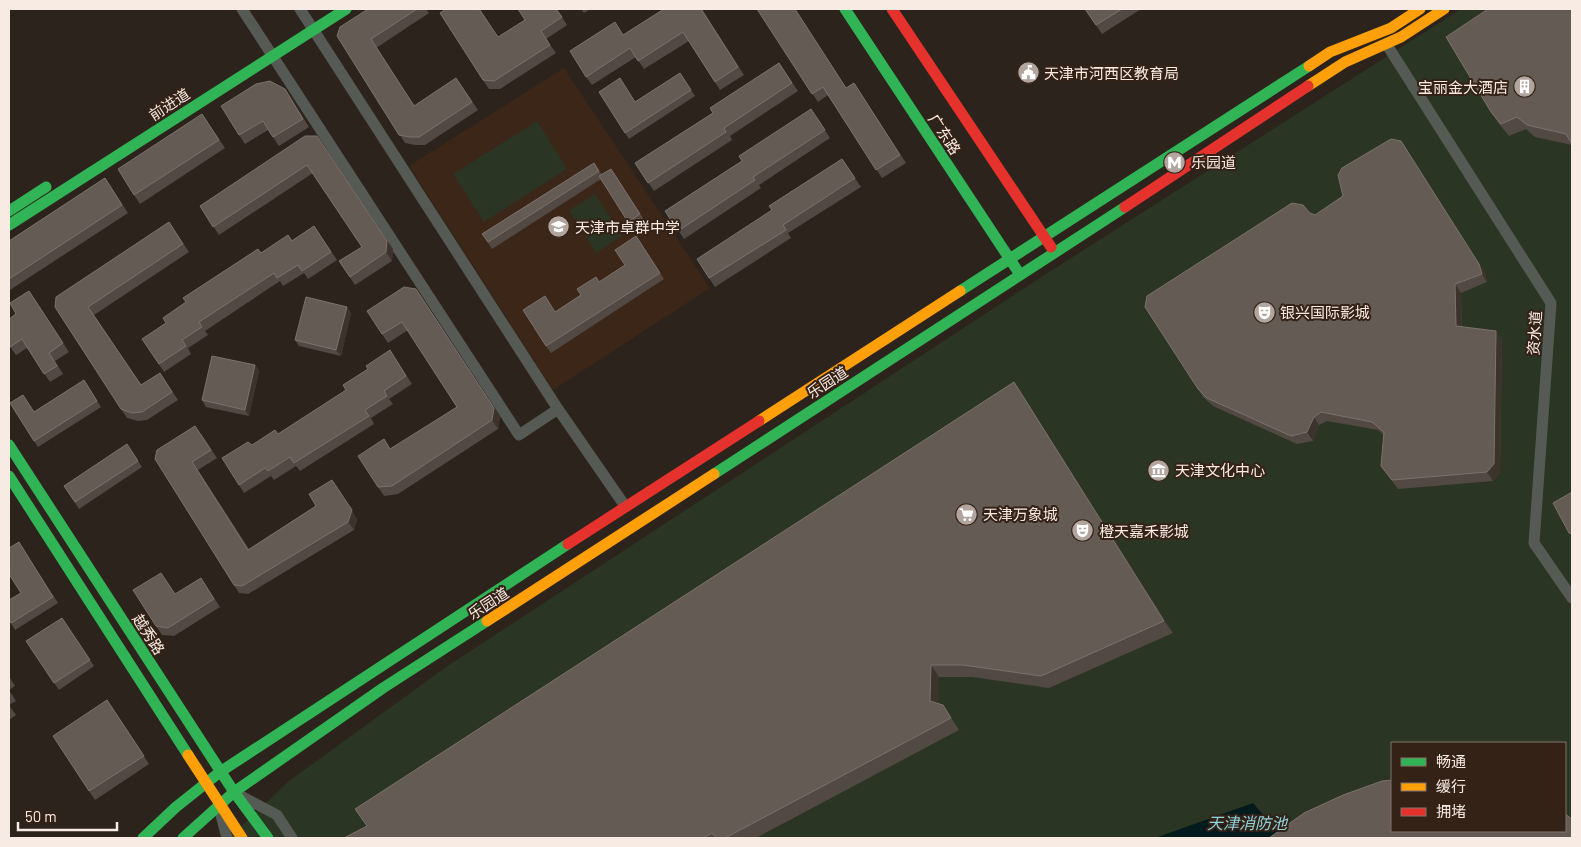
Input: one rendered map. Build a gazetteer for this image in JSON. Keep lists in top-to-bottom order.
{
  "streets": {
    "main road": [
      "前进道",
      "广东路",
      "乐园道",
      "越秀路"
    ],
    "street": ["资水道"]
  },
  "crossings": [
    ["广东路", "乐园道"],
    ["资水道", "乐园道"],
    ["乐园道", "越秀路"]
  ],
  "water": ["天津消防池"],
  "places": {
    "public building": ["天津市河西区教育局"],
    "building": ["宝丽金大酒店"],
    "metro station": ["乐园道"],
    "school or university": ["天津市卓群中学"],
    "theatre": ["银兴国际影城", "橙天嘉禾影城"],
    "museum": ["天津文化中心"],
    "supermarket": ["天津万象城"]
  },
  "legend": ["畅通", "缓行", "拥堵"],
  "scale_bar": "50 m"
}
